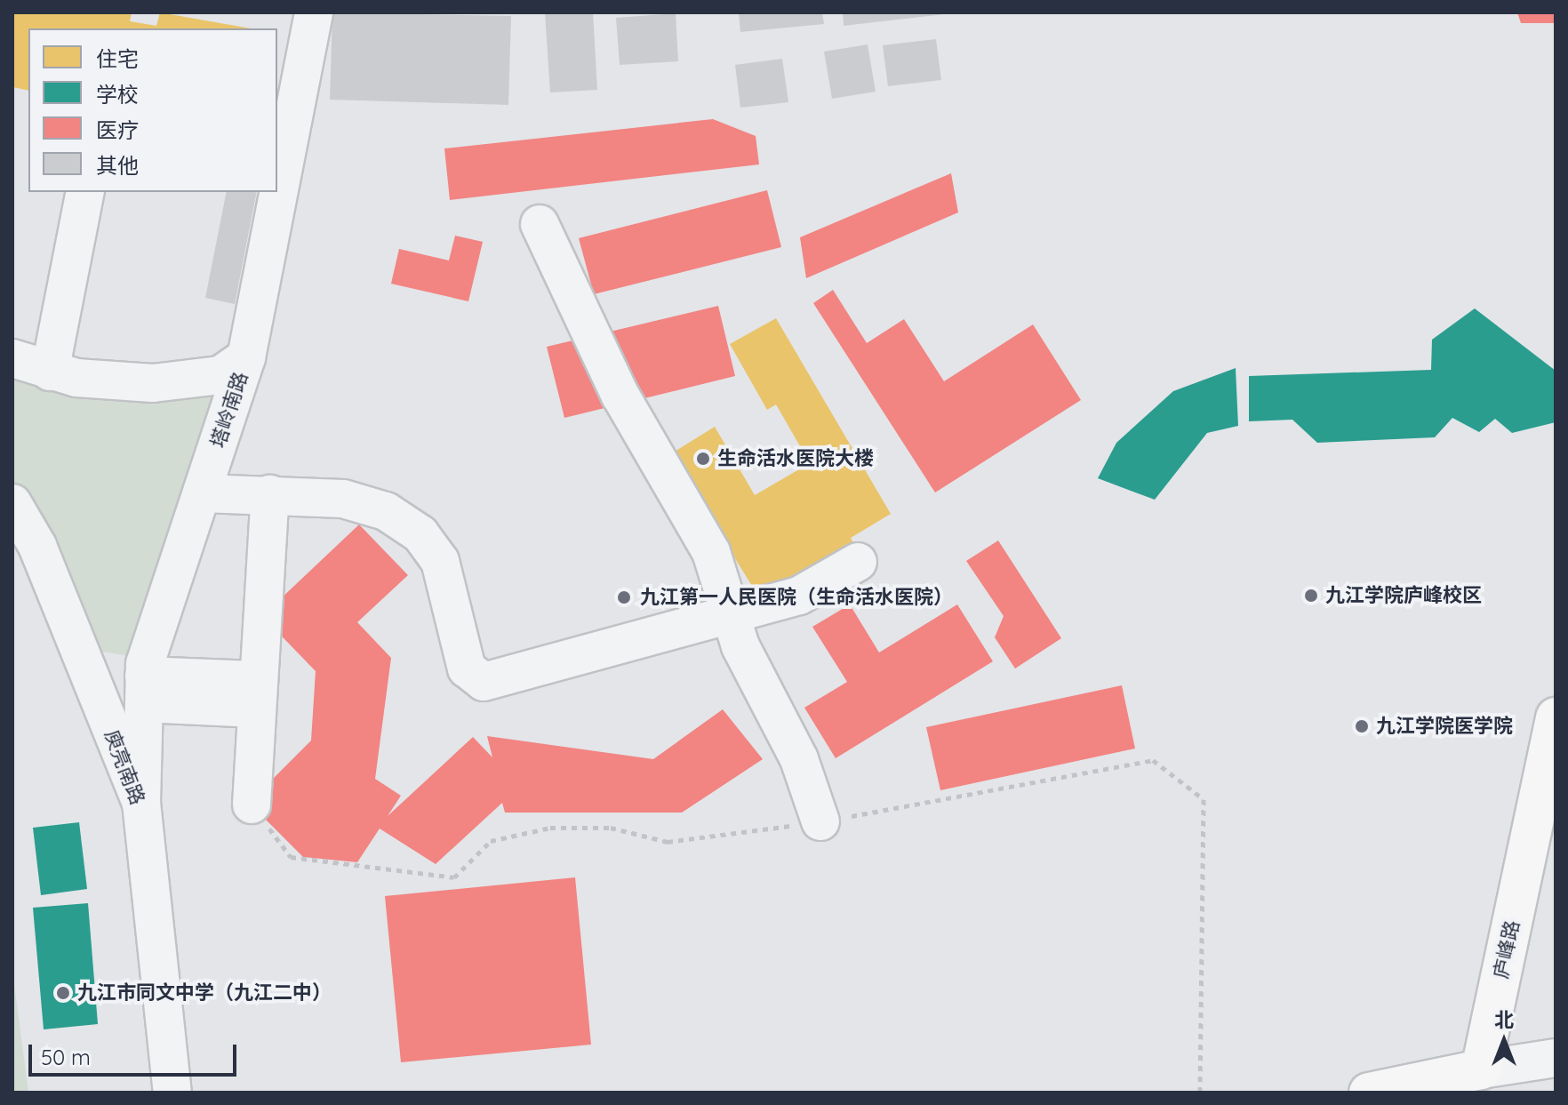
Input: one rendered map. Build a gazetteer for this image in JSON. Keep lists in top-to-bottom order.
{
  "streets": {
    "main road": ["庐峰路"],
    "street": ["塔岭南路", "庾亮南路"]
  },
  "crossings": [
    ["塔岭南路", "庾亮南路"]
  ],
  "places": [
    "生命活水医院大楼",
    "九江学院庐峰校区",
    "九江第一人民医院（生命活水医院）",
    "九江学院医学院",
    "九江市同文中学（九江二中）"
  ],
  "legend": [
    "住宅",
    "学校",
    "医疗",
    "其他"
  ],
  "scale_bar": "50 m",
  "north": "top"
}
